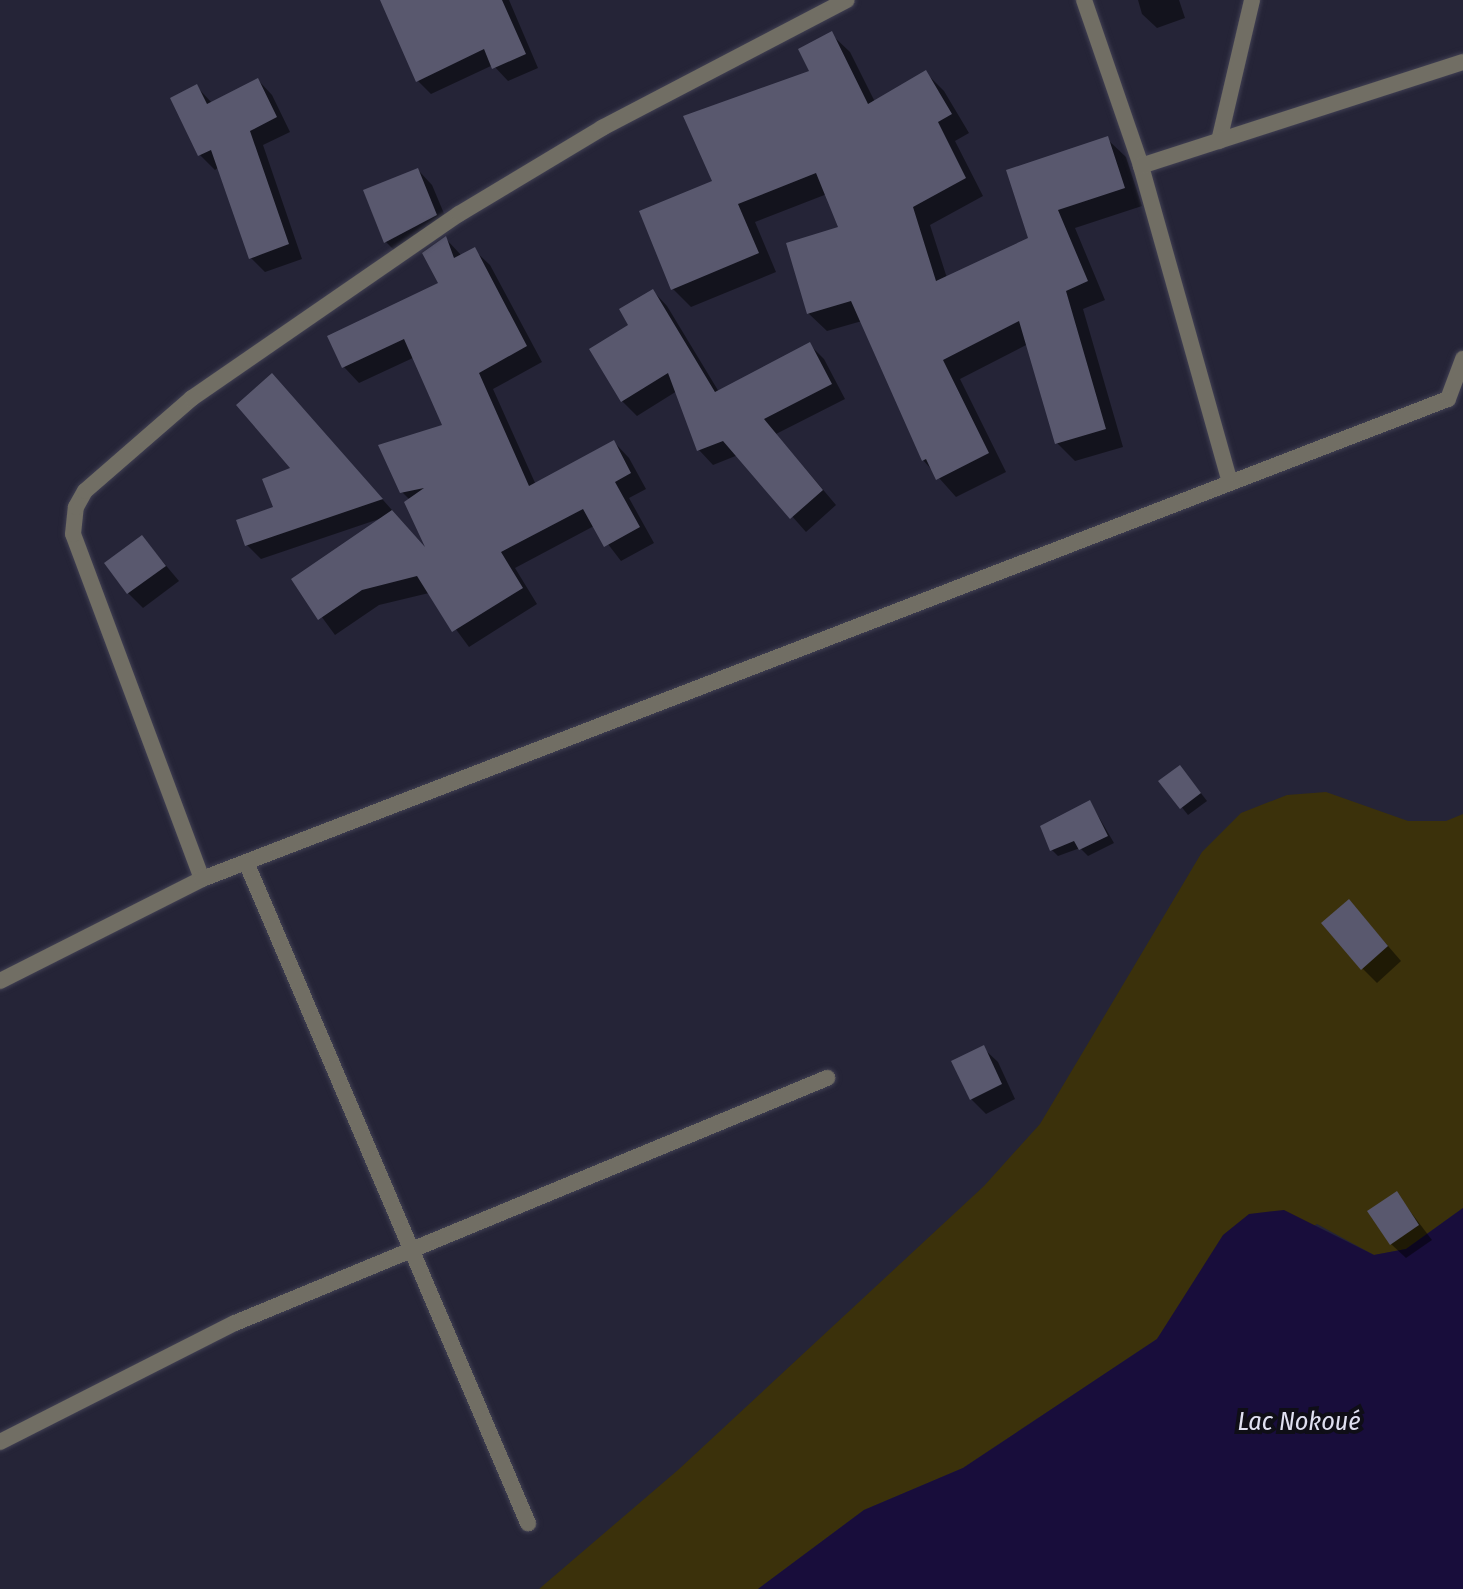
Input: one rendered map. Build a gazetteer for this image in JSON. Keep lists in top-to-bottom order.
{
  "water": ["Lac Nokoué"]
}
